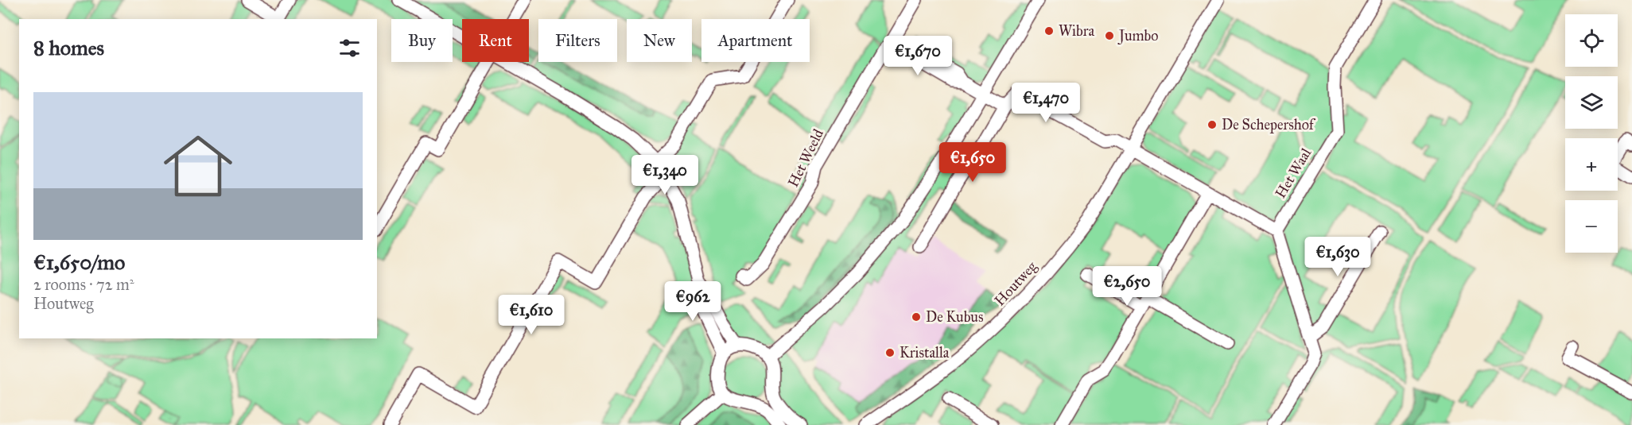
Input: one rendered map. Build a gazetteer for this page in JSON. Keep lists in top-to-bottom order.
{
  "streets": {
    "street": ["Het Weeld", "Het Waal", "Houtweg"]
  },
  "places": [
    "Wibra",
    "Jumbo",
    "De Schepershof",
    "De Kubus",
    "Kristalla"
  ],
  "page": {
    "map_buttons": ["+", "−"],
    "chip": [
      "Buy",
      "Rent",
      "Filters",
      "New",
      "Apartment"
    ],
    "heading": "8 homes",
    "price": [
      "€1,670",
      "€1,470",
      "€1,650",
      "€1,340",
      "€1,630",
      "€2,650",
      "€962",
      "€1,610"
    ],
    "list": [
      {
        "name": "€1,650/mo",
        "note": "2 rooms · 72 m² · Houtweg"
      }
    ]
  }
}
